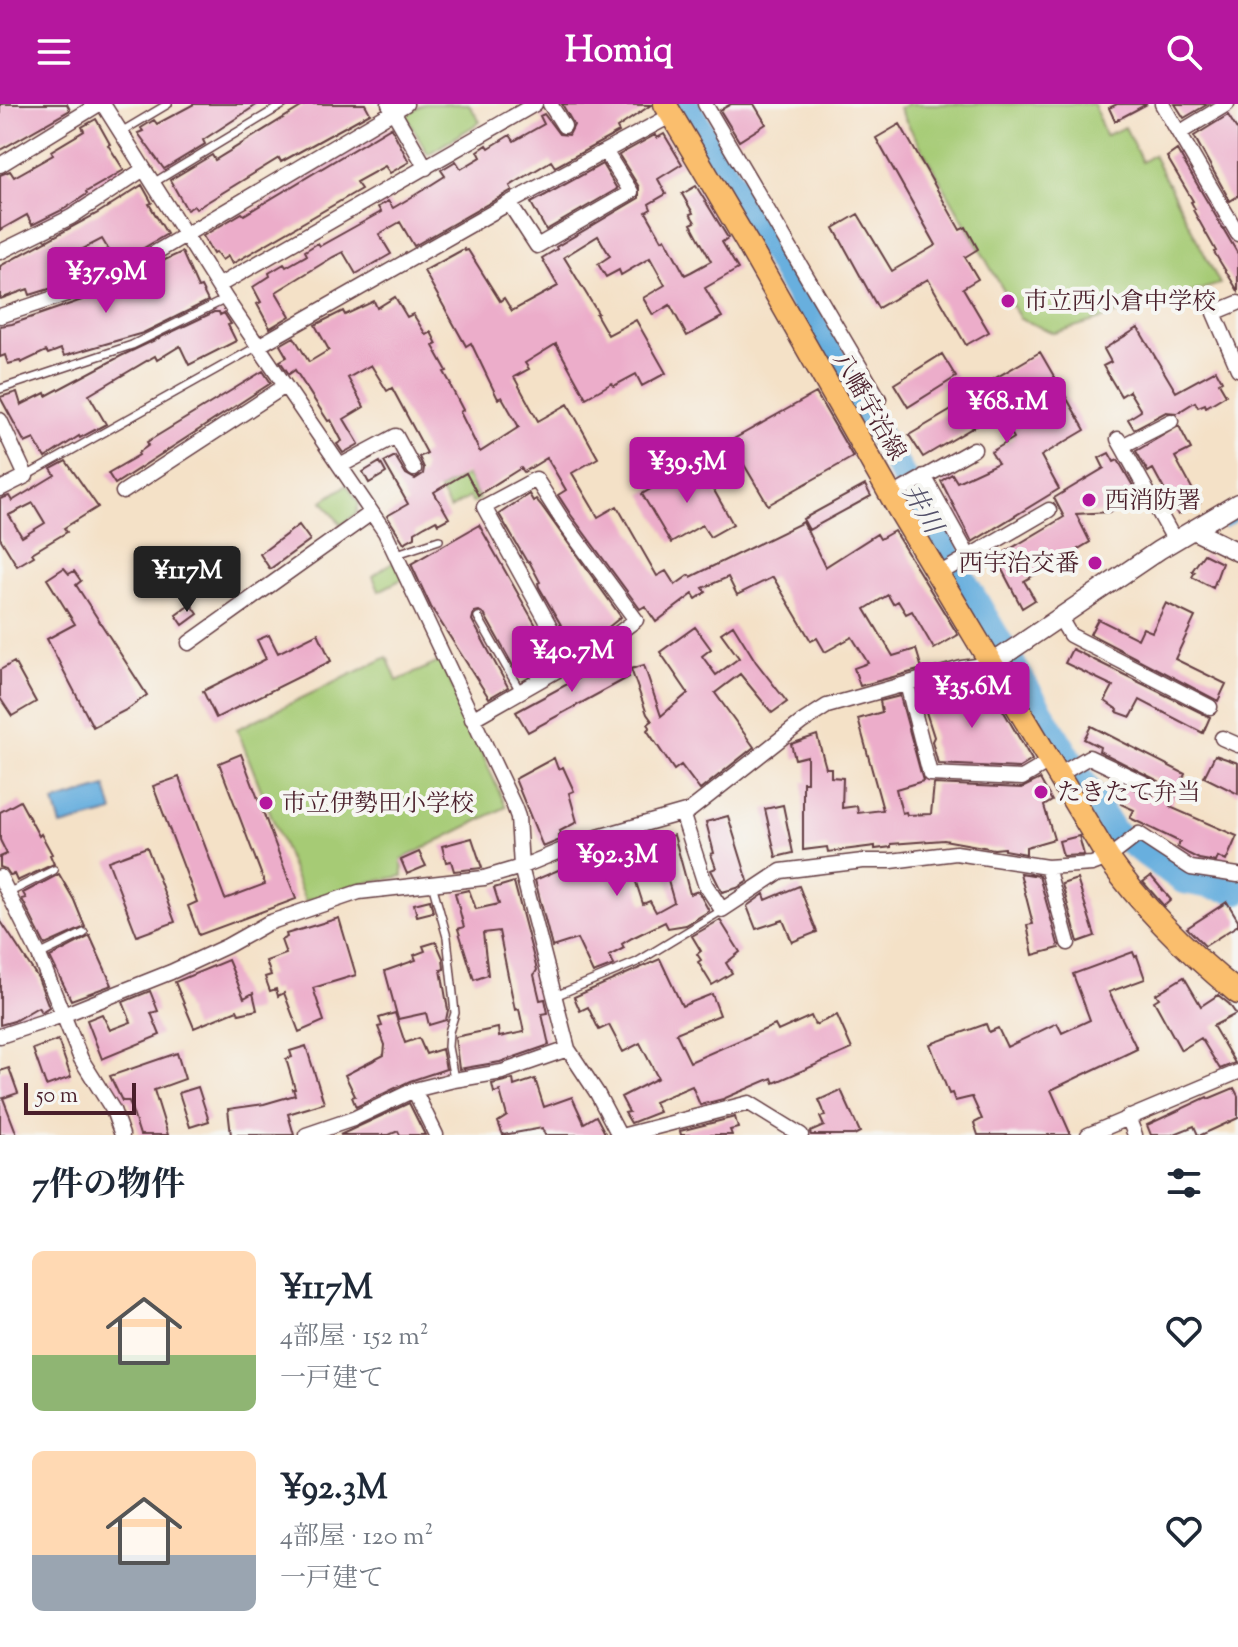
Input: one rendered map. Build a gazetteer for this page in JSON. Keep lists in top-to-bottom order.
{
  "streets": {
    "main road": ["八幡宇治線"]
  },
  "water": ["井川"],
  "places": [
    "市立西小倉中学校",
    "西消防署",
    "西宇治交番",
    "たきたて弁当",
    "市立伊勢田小学校"
  ],
  "scale_bar": "50 m",
  "page": {
    "header": "Homiq",
    "price": [
      "¥37.9M",
      "¥68.1M",
      "¥39.5M",
      "¥117M",
      "¥40.7M",
      "¥35.6M",
      "¥92.3M"
    ],
    "scale": "50 m",
    "heading": "7件の物件",
    "list": [
      {
        "name": "¥117M",
        "note": "4部屋 · 152 m² · 一戸建て"
      },
      {
        "name": "¥92.3M",
        "note": "4部屋 · 120 m² · 一戸建て"
      }
    ]
  }
}
